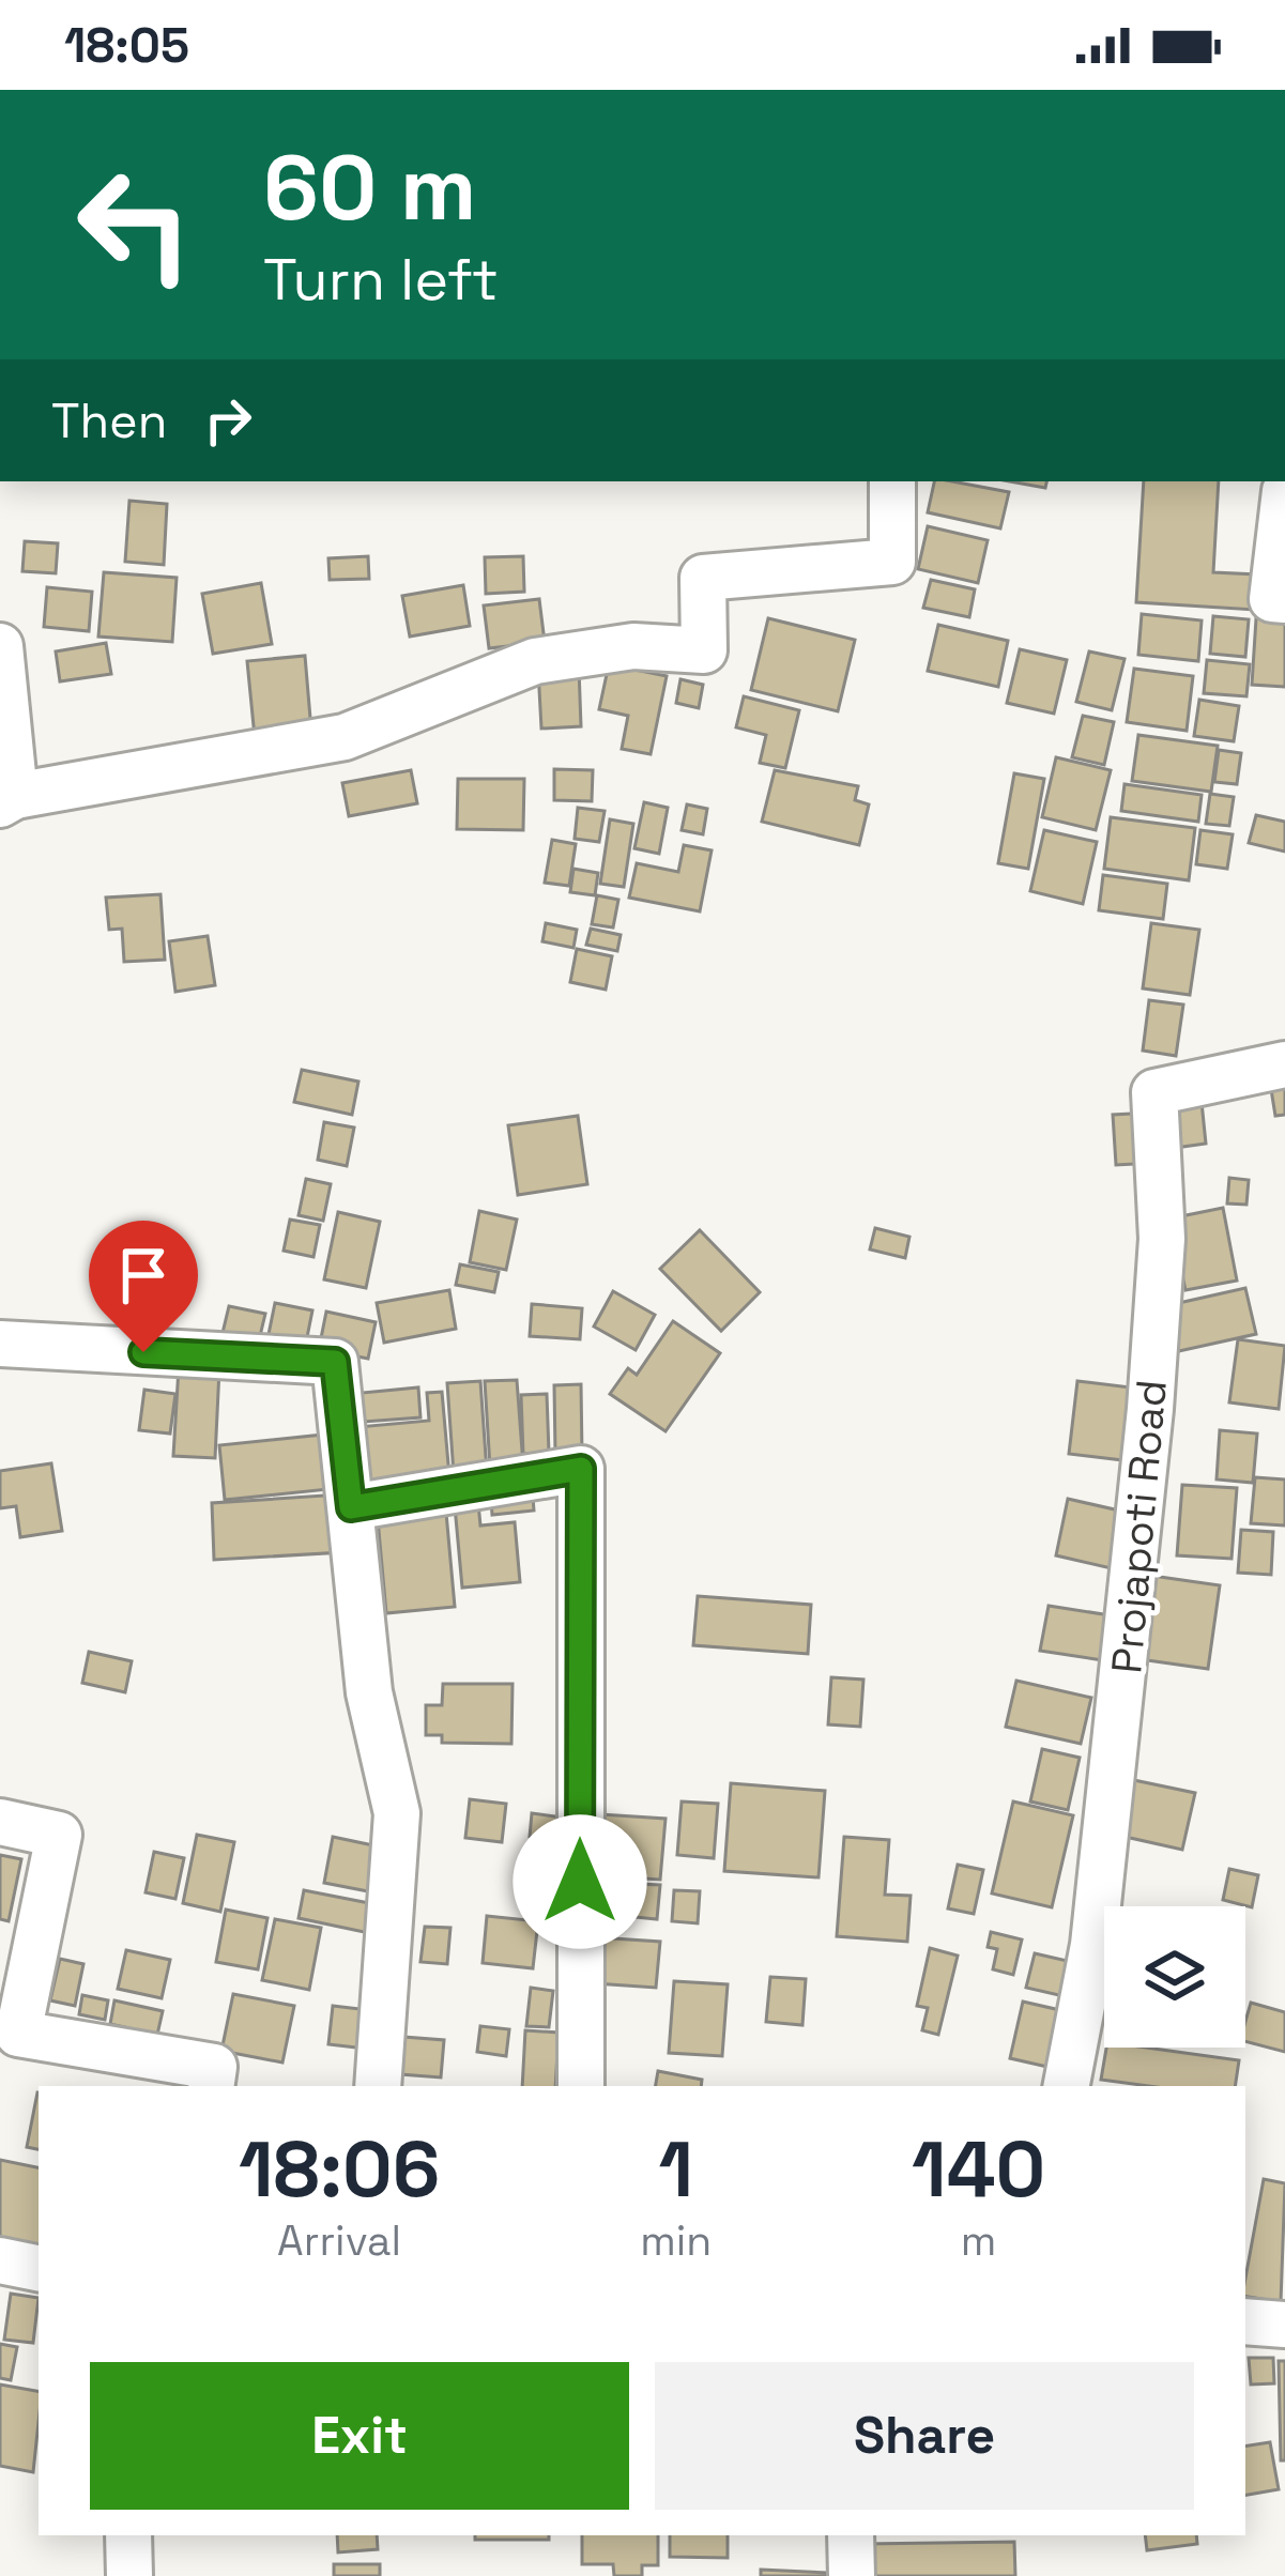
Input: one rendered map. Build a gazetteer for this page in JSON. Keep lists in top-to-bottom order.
{
  "streets": {
    "street": ["Projapoti Road"]
  },
  "page": {
    "status": "18:05",
    "turn": ["60 m", "Turn left"],
    "then": "Then",
    "eta": [
      "18:06",
      "Arrival",
      "1",
      "min",
      "140",
      "m"
    ],
    "buttons": ["Exit", "Share"]
  }
}
